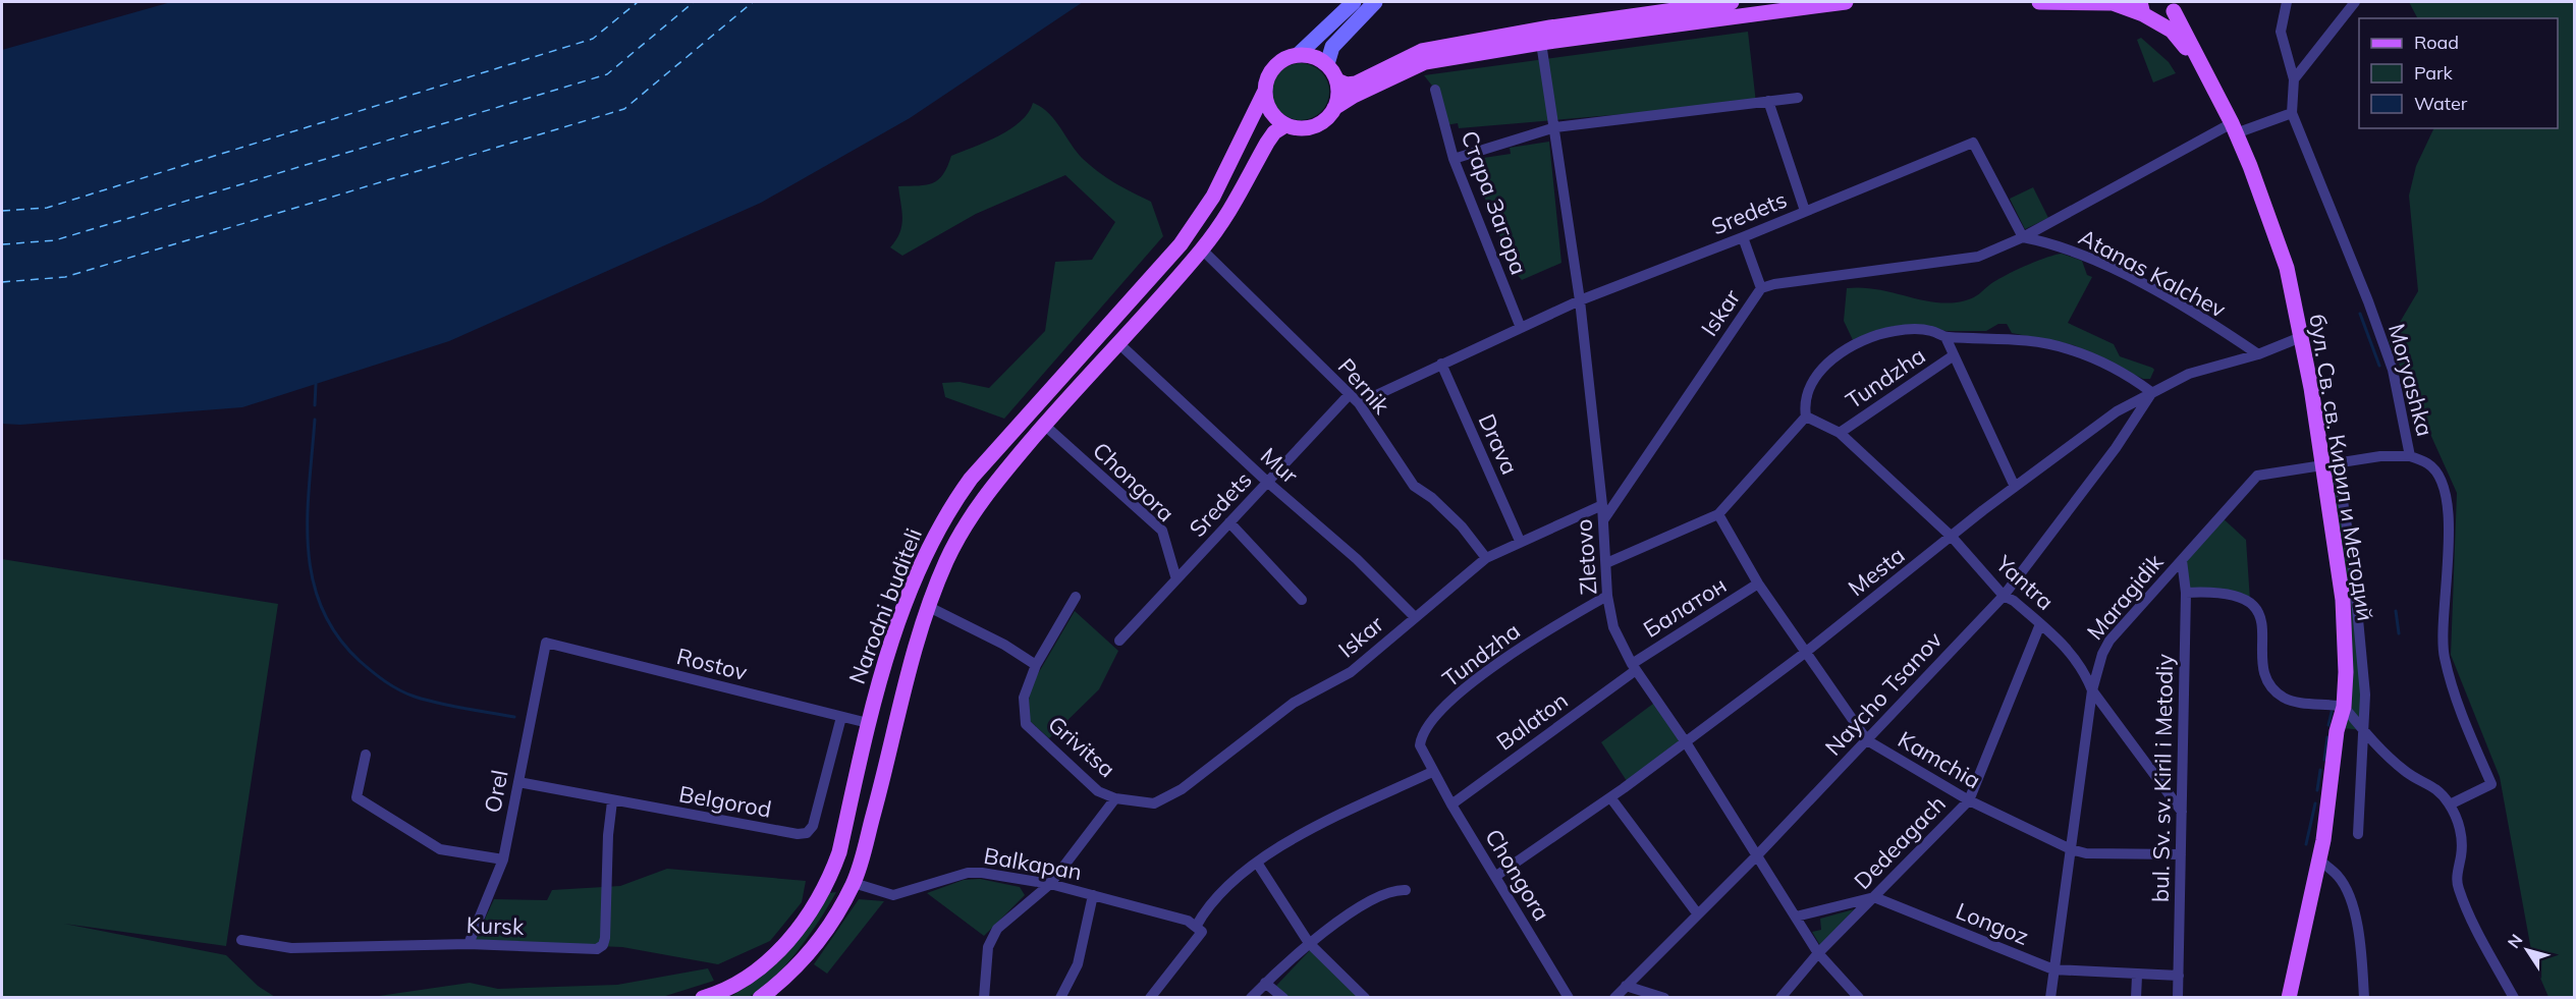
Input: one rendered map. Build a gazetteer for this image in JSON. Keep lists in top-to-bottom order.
{
  "streets": {
    "main road": ["бул. Св. св. Кирил и Методий", "Narodni buditeli"],
    "street": [
      "Стара Загора",
      "Sredets",
      "Atanas Kalchev",
      "Iskar",
      "Tundzha",
      "Moryashka",
      "Pernik",
      "Drava",
      "Mur",
      "Chongora",
      "Zletovo",
      "Mesta",
      "Yantra",
      "Maragidik",
      "Балатон",
      "Rostov",
      "Naycho Tsanov",
      "Balaton",
      "Grivitsa",
      "Kamchia",
      "bul. Sv. sv. Kiril i Metodiy",
      "Orel",
      "Belgorod",
      "Dedeagach",
      "Balkapan",
      "Longoz",
      "Kursk"
    ]
  },
  "crossings": [
    ["Стара Загора", "Sredets"],
    ["Sredets", "Atanas Kalchev"],
    ["Sredets", "Iskar"],
    ["Sredets", "Pernik"],
    ["Sredets", "Drava"],
    ["Sredets", "Mur"],
    ["Sredets", "Chongora"],
    ["Sredets", "Zletovo"],
    ["Atanas Kalchev", "Iskar"],
    ["Atanas Kalchev", "Mesta"],
    ["Iskar", "Moryashka"],
    ["Iskar", "Pernik"],
    ["Iskar", "Drava"],
    ["Iskar", "Mur"],
    ["Iskar", "бул. Св. св. Кирил и Методий"],
    ["Iskar", "Zletovo"],
    ["Iskar", "Grivitsa"],
    ["Tundzha", "Chongora"],
    ["Tundzha", "Zletovo"],
    ["Tundzha", "Yantra"],
    ["Moryashka", "Maragidik"],
    ["Pernik", "Narodni buditeli"],
    ["Mur", "Narodni buditeli"],
    ["бул. Св. св. Кирил и Методий", "Mesta"],
    ["бул. Св. св. Кирил и Методий", "Maragidik"],
    ["Chongora", "Mesta"],
    ["Chongora", "Narodni buditeli"],
    ["Chongora", "Balaton"],
    ["Zletovo", "Mesta"],
    ["Zletovo", "Балатон"],
    ["Zletovo", "Naycho Tsanov"],
    ["Zletovo", "Balaton"],
    ["Zletovo", "Dedeagach"],
    ["Mesta", "Yantra"],
    ["Mesta", "Naycho Tsanov"],
    ["Mesta", "Kamchia"],
    ["Yantra", "Maragidik"],
    ["Yantra", "Naycho Tsanov"],
    ["Yantra", "bul. Sv. sv. Kiril i Metodiy"],
    ["Yantra", "Dedeagach"],
    ["Maragidik", "Kamchia"],
    ["Maragidik", "bul. Sv. sv. Kiril i Metodiy"],
    ["Maragidik", "Longoz"],
    ["Narodni buditeli", "Rostov"],
    ["Narodni buditeli", "Balkapan"],
    ["Балатон", "Balaton"],
    ["Балатон", "Kamchia"],
    ["Rostov", "Orel"],
    ["Rostov", "Belgorod"],
    ["Naycho Tsanov", "Kamchia"],
    ["Grivitsa", "Balkapan"],
    ["Kamchia", "bul. Sv. sv. Kiril i Metodiy"],
    ["Kamchia", "Dedeagach"],
    ["bul. Sv. sv. Kiril i Metodiy", "Longoz"],
    ["Orel", "Belgorod"],
    ["Orel", "Kursk"],
    ["Belgorod", "Kursk"],
    ["Dedeagach", "Longoz"]
  ],
  "legend": ["Road", "Park", "Water"],
  "north": "top left"
}
